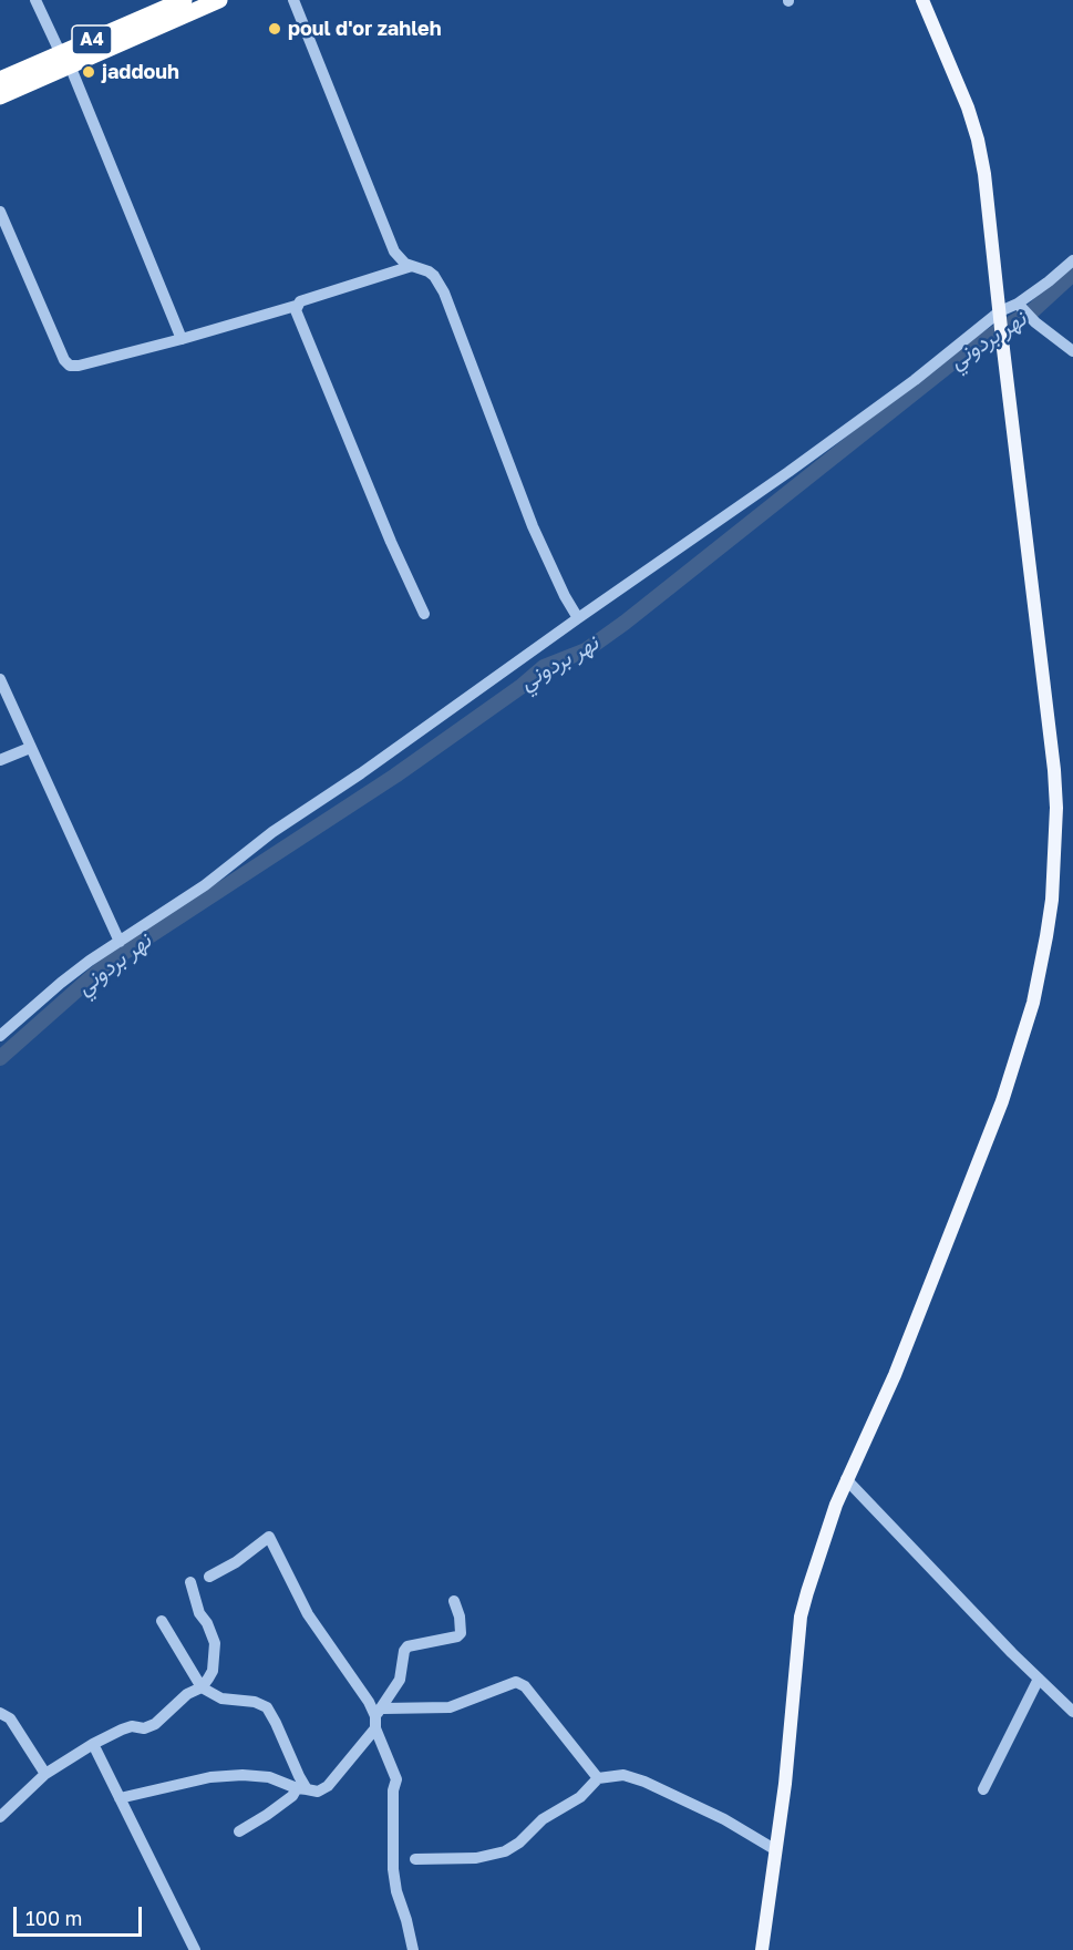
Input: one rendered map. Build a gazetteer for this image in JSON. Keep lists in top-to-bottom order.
{
  "streets": {
    "highway": ["A4"]
  },
  "water": ["نهر بردوني"],
  "places": ["poul d'or zahleh", "jaddouh"],
  "scale_bar": "100 m"
}
